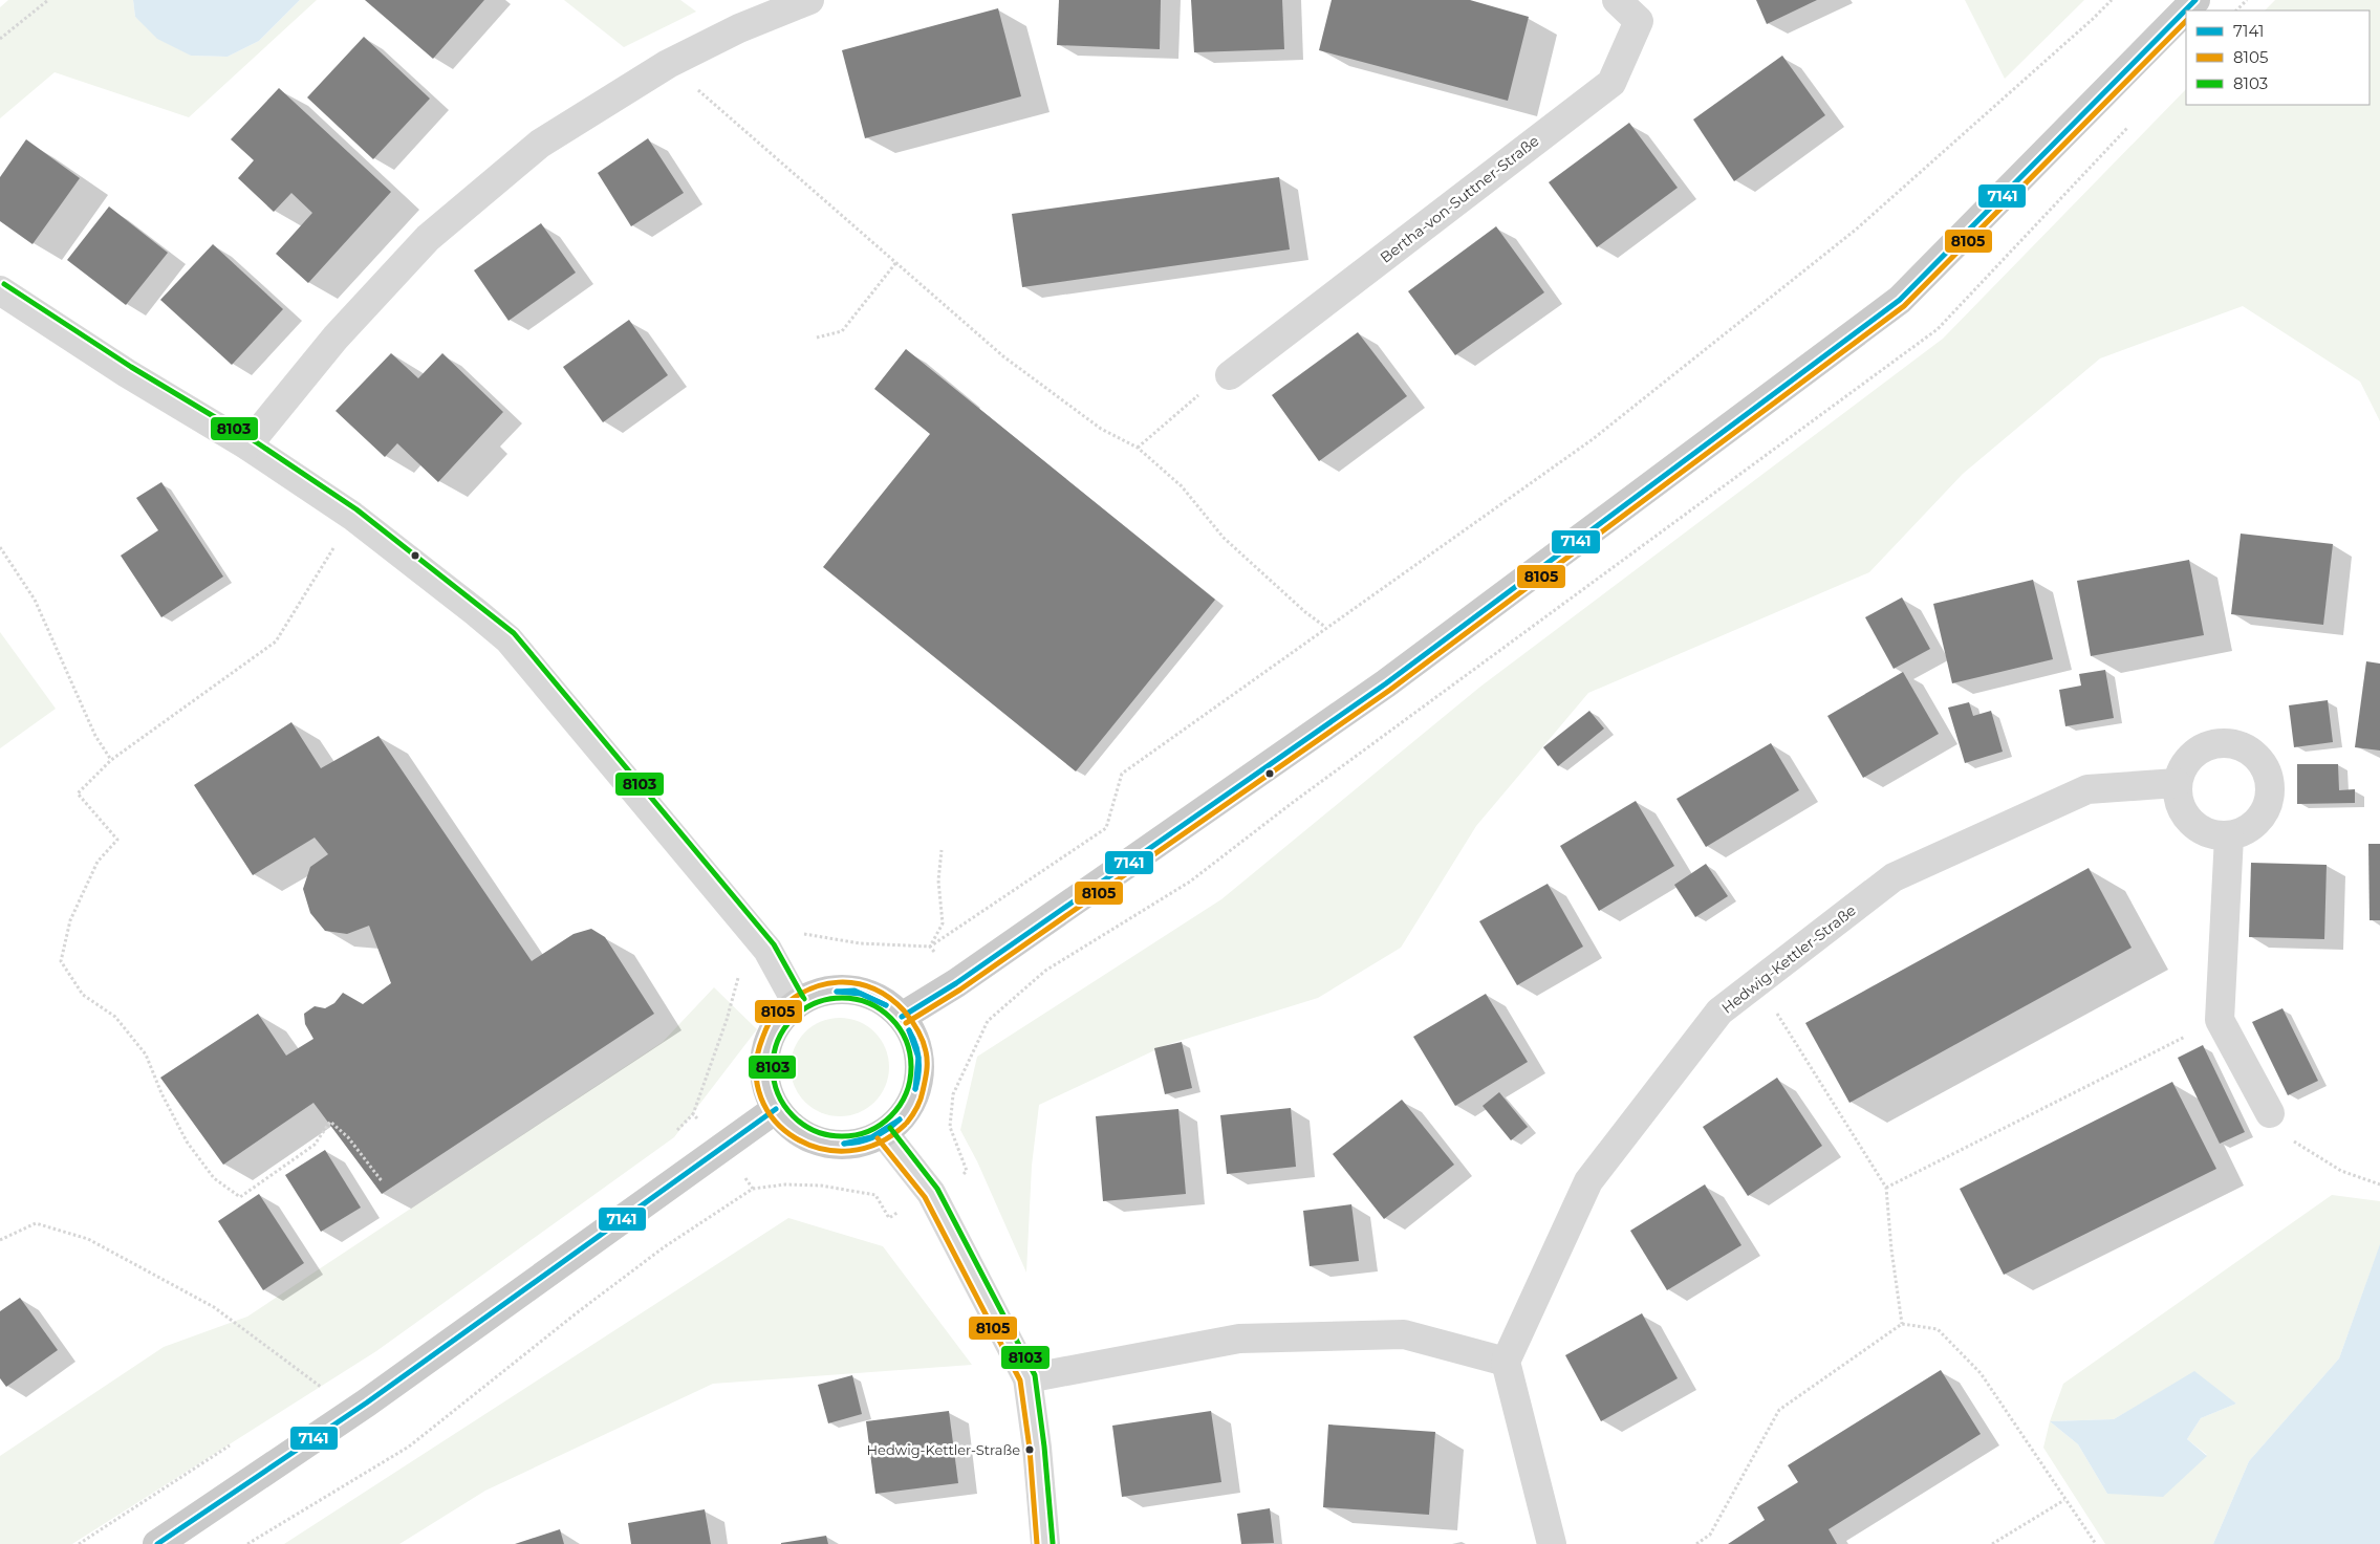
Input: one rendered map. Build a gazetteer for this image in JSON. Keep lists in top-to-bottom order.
{
  "streets": {
    "street": ["Bertha-von-Suttner-Straße", "Hedwig-Kettler-Straße"]
  },
  "places": ["Hedwig-Kettler-Straße"],
  "lines": ["transit line 7141", "transit line 8105", "transit line 8103"],
  "legend": ["7141", "8105", "8103"]
}
